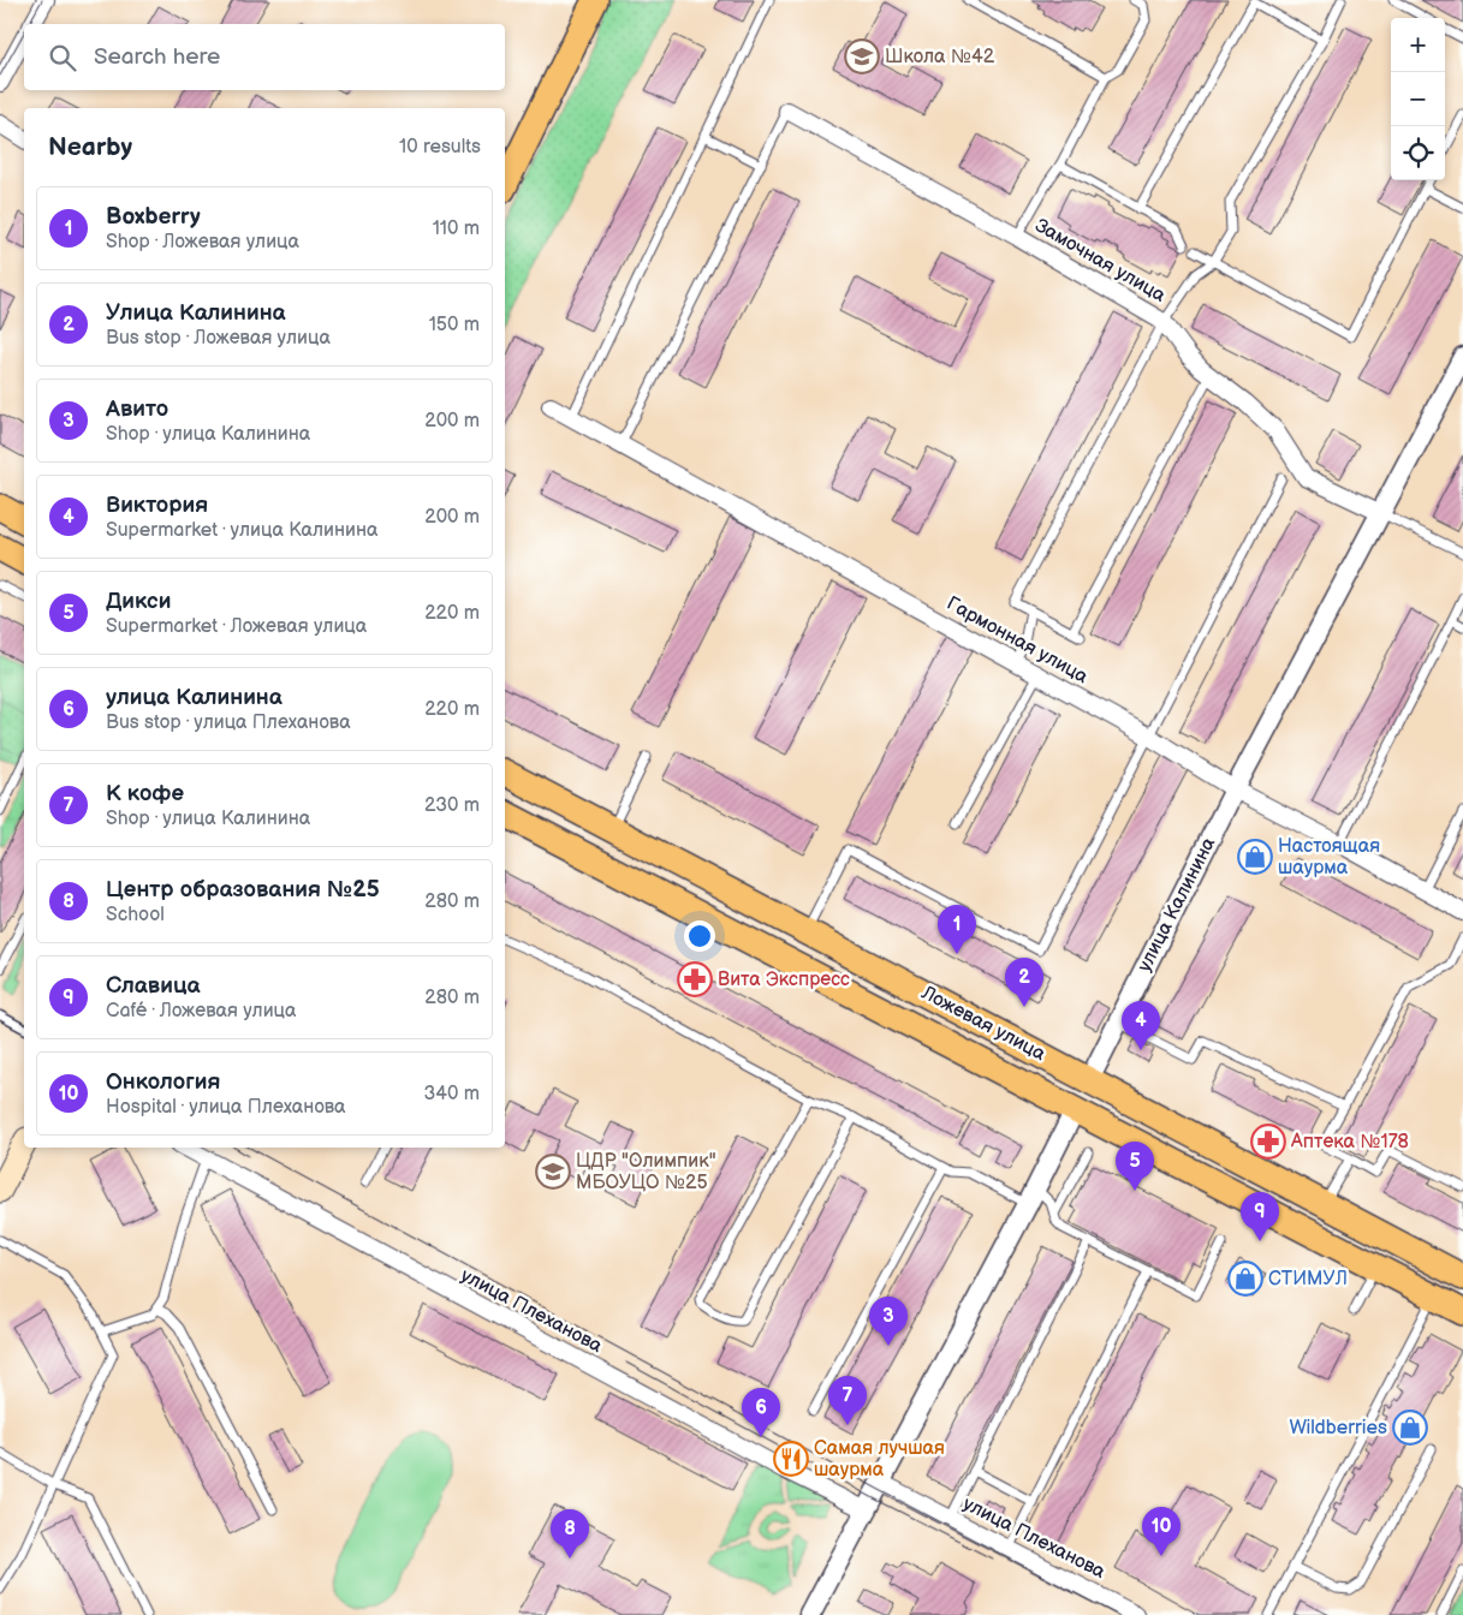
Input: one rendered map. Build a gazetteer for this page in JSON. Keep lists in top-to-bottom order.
{
  "streets": {
    "main road": ["улица Калинина", "Ложевая улица"],
    "street": ["Замочная улица", "Гармонная улица", "улица Плеханова"]
  },
  "crossings": [
    ["Замочная улица", "улица Калинина"],
    ["Гармонная улица", "улица Калинина"],
    ["улица Калинина", "Ложевая улица"],
    ["улица Калинина", "улица Плеханова"]
  ],
  "places": {
    "school or university": ["Школа №42", "ЦДР \"Олимпик\" МБОУЦО №25"],
    "shop": ["Настоящая шаурма", "СТИМУЛ", "Wildberries"],
    "pharmacy": ["Вита Экспресс", "Аптека №178"],
    "restaurant": ["Самая лучшая шаурма"]
  },
  "page": {
    "map_buttons": ["+", "−"],
    "search": "Search here",
    "heading": ["Nearby", "10 results"],
    "list": [
      {
        "mark": "1",
        "name": "Boxberry",
        "note": "Shop · Ложевая улица",
        "value": "110 m"
      },
      {
        "mark": "2",
        "name": "Улица Калинина",
        "note": "Bus stop · Ложевая улица",
        "value": "150 m"
      },
      {
        "mark": "3",
        "name": "Авито",
        "note": "Shop · улица Калинина",
        "value": "200 m"
      },
      {
        "mark": "4",
        "name": "Виктория",
        "note": "Supermarket · улица Калинина",
        "value": "200 m"
      },
      {
        "mark": "5",
        "name": "Дикси",
        "note": "Supermarket · Ложевая улица",
        "value": "220 m"
      },
      {
        "mark": "6",
        "name": "улица Калинина",
        "note": "Bus stop · улица Плеханова",
        "value": "220 m"
      },
      {
        "mark": "7",
        "name": "К кофе",
        "note": "Shop · улица Калинина",
        "value": "230 m"
      },
      {
        "mark": "8",
        "name": "Центр образования №25",
        "note": "School",
        "value": "280 m"
      },
      {
        "mark": "9",
        "name": "Славица",
        "note": "Café · Ложевая улица",
        "value": "280 m"
      },
      {
        "mark": "10",
        "name": "Онкология",
        "note": "Hospital · улица Плеханова",
        "value": "340 m"
      }
    ],
    "pins": [
      "1",
      "2",
      "4",
      "5",
      "9",
      "3",
      "7",
      "6",
      "10",
      "8"
    ]
  }
}
